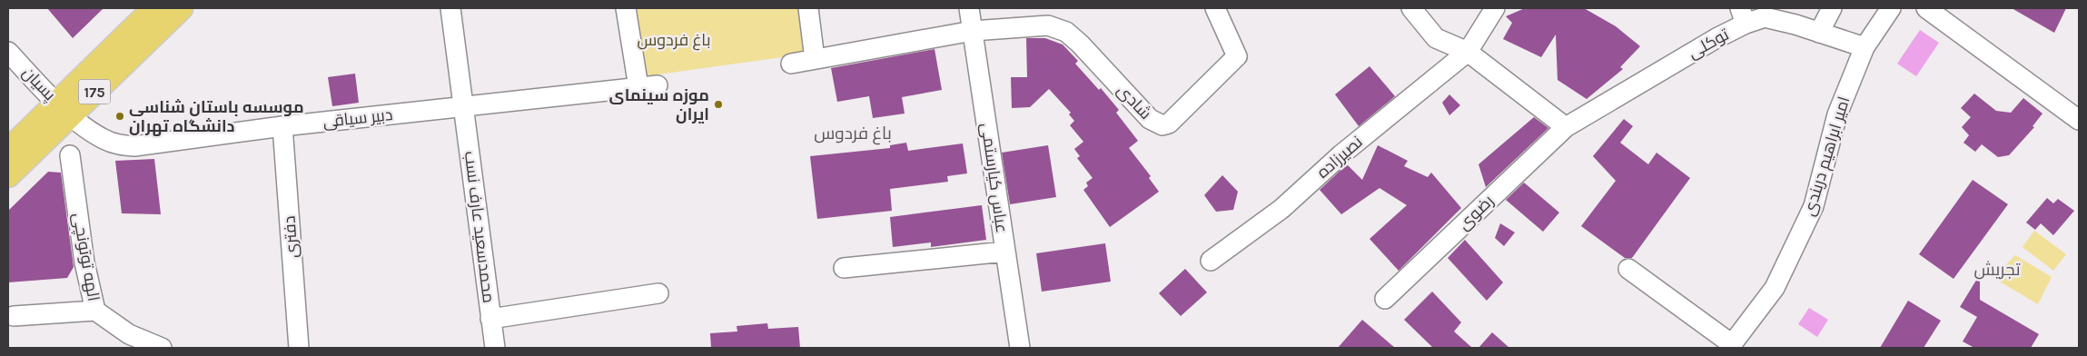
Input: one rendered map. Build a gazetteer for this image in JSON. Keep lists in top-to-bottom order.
{
  "streets": {
    "main road": ["175"],
    "street": [
      "توکلی",
      "پسیان",
      "شادی",
      "دبیر سیاقی",
      "امیر ابراهیم دربندی",
      "نصیرزاده",
      "عباس کیارستمی",
      "رضوى",
      "محمدسعید عارف نسب",
      "دفتری",
      "الهه توتونچی"
    ]
  },
  "crossings": [
    ["توکلی", "امیر ابراهیم دربندی"],
    ["توکلی", "رضوى"],
    ["پسیان", "175"],
    ["پسیان", "دبیر سیاقی"],
    ["175", "دبیر سیاقی"],
    ["شادی", "عباس کیارستمی"],
    ["دبیر سیاقی", "محمدسعید عارف نسب"],
    ["دبیر سیاقی", "دفتری"]
  ],
  "districts": ["باغ فردوس", "تجریش"],
  "parks": ["باغ فردوس"],
  "places": ["موزه سینمای ایران", "موسسه باستان شناسی دانشگاه تهران"]
}
